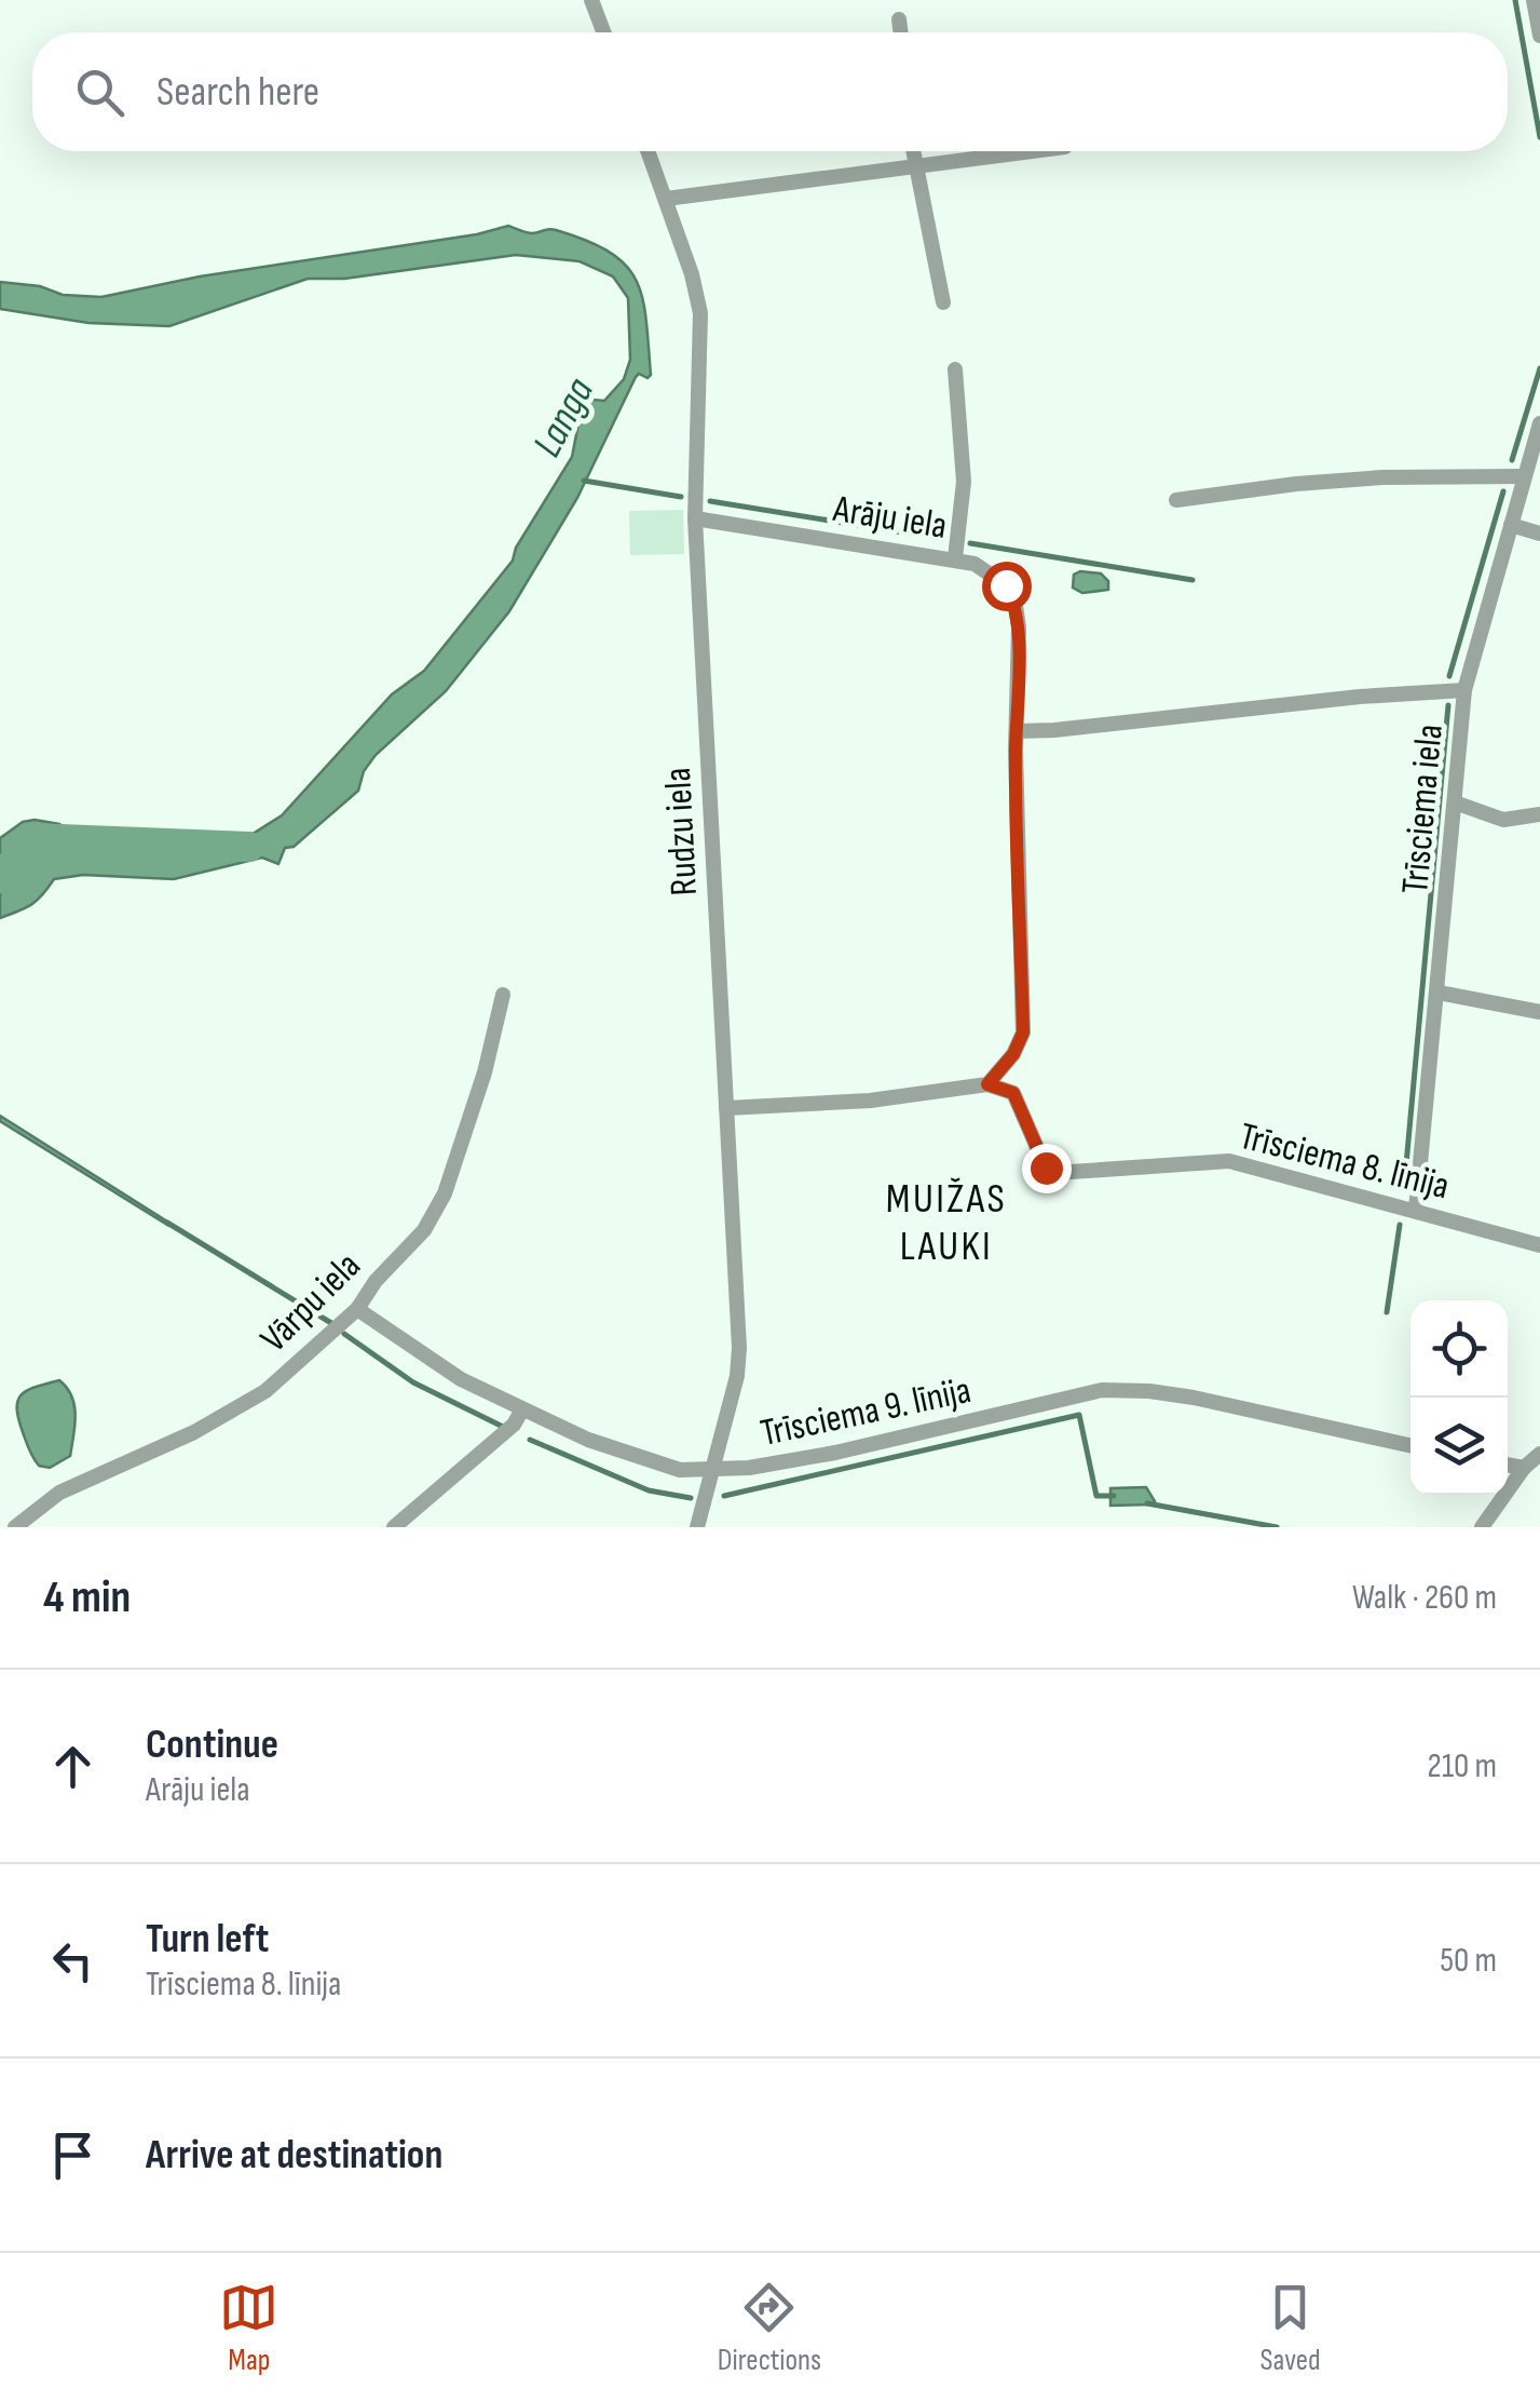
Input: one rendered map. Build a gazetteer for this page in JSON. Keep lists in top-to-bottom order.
{
  "streets": {
    "street": [
      "Arāju iela",
      "Trīsciema iela",
      "Rudzu iela",
      "Trīsciema 8. līnija",
      "Vārpu iela",
      "Trīsciema 9. līnija"
    ]
  },
  "crossings": [
    ["Arāju iela", "Rudzu iela"],
    ["Arāju iela", "Trīsciema 8. līnija"],
    ["Trīsciema iela", "Trīsciema 8. līnija"],
    ["Rudzu iela", "Trīsciema 9. līnija"],
    ["Vārpu iela", "Trīsciema 9. līnija"]
  ],
  "districts": ["MUIŽAS LAUKI"],
  "water": ["Langa"],
  "page": {
    "search": "Search here",
    "heading": ["4 min", "Walk · 260 m"],
    "list": [
      ["Continue", "Arāju iela", "210 m"],
      ["Turn left", "Trīsciema 8. līnija", "50 m"],
      "Arrive at destination"
    ],
    "nav": ["Map", "Directions", "Saved"]
  }
}
